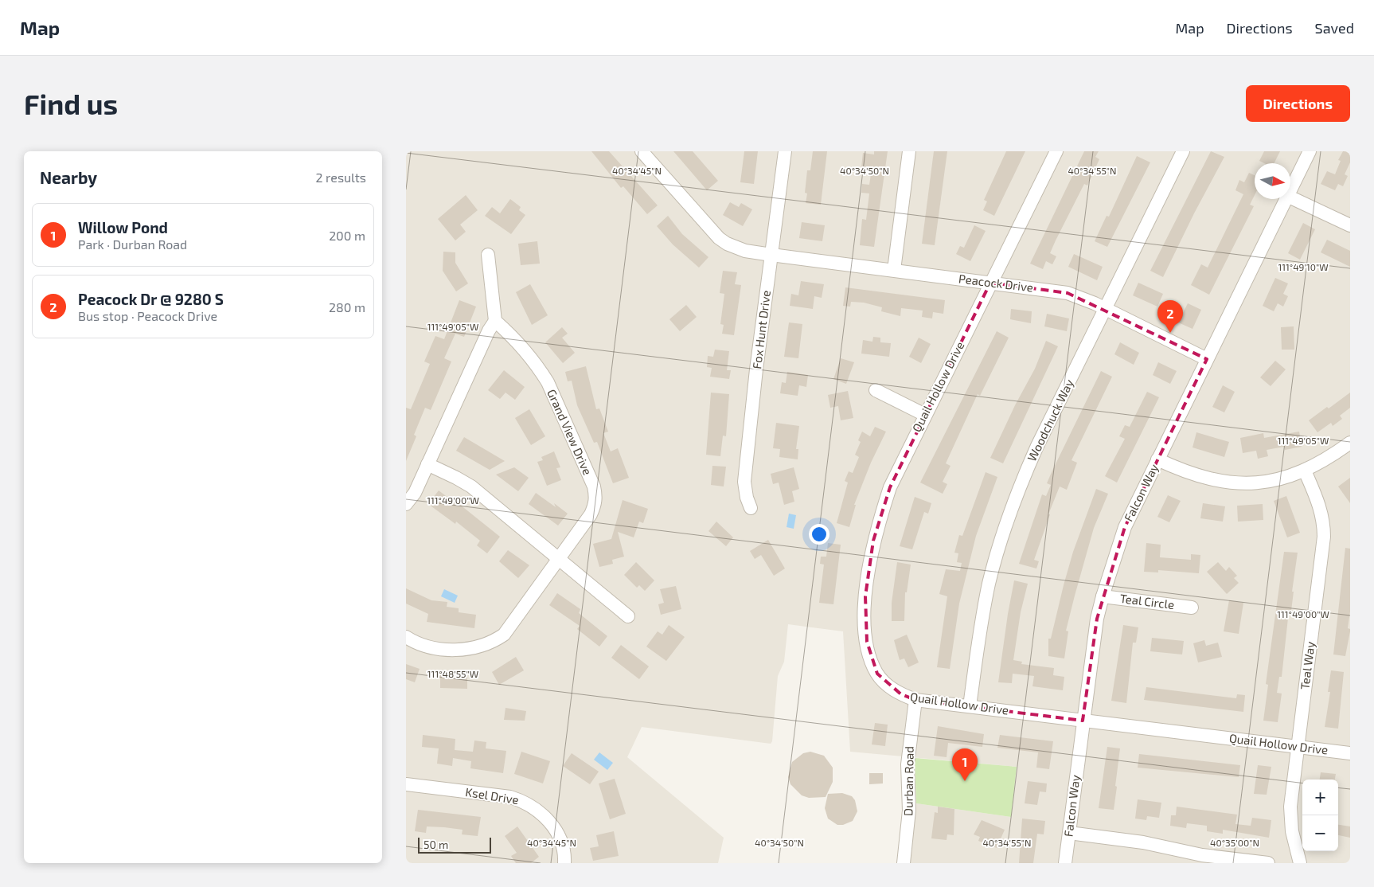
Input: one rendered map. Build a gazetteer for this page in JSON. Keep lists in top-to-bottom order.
{
  "streets": {
    "street": [
      "Peacock Drive",
      "Fox Hunt Drive",
      "Quail Hollow Drive",
      "Woodchuck Way",
      "Grand View Drive",
      "Falcon Way",
      "Teal Circle",
      "Teal Way",
      "Durban Road",
      "Ksel Drive"
    ]
  },
  "crossings": [
    ["Peacock Drive", "Fox Hunt Drive"],
    ["Peacock Drive", "Quail Hollow Drive"],
    ["Peacock Drive", "Woodchuck Way"],
    ["Peacock Drive", "Falcon Way"],
    ["Quail Hollow Drive", "Woodchuck Way"],
    ["Quail Hollow Drive", "Falcon Way"],
    ["Quail Hollow Drive", "Teal Way"],
    ["Quail Hollow Drive", "Durban Road"],
    ["Falcon Way", "Teal Circle"]
  ],
  "scale_bar": "50 m",
  "north": "right",
  "page": {
    "header": "Map",
    "nav": ["Map", "Directions", "Saved"],
    "buttons": "Directions",
    "title": "Find us",
    "heading": ["Nearby", "2 results"],
    "list": [
      {
        "mark": "1",
        "name": "Willow Pond",
        "note": "Park · Durban Road",
        "value": "200 m"
      },
      {
        "mark": "2",
        "name": "Peacock Dr @ 9280 S",
        "note": "Bus stop · Peacock Drive",
        "value": "280 m"
      }
    ],
    "pins": ["2", "1"],
    "map_buttons": ["+", "−"],
    "scale": "50 m"
  },
  "coordinates": [
    "40°34'45\"N",
    "40°34'50\"N",
    "40°34'55\"N",
    "111°49'10\"W",
    "111°49'05\"W",
    "111°49'00\"W",
    "111°48'55\"W",
    "40°35'00\"N"
  ]
}
